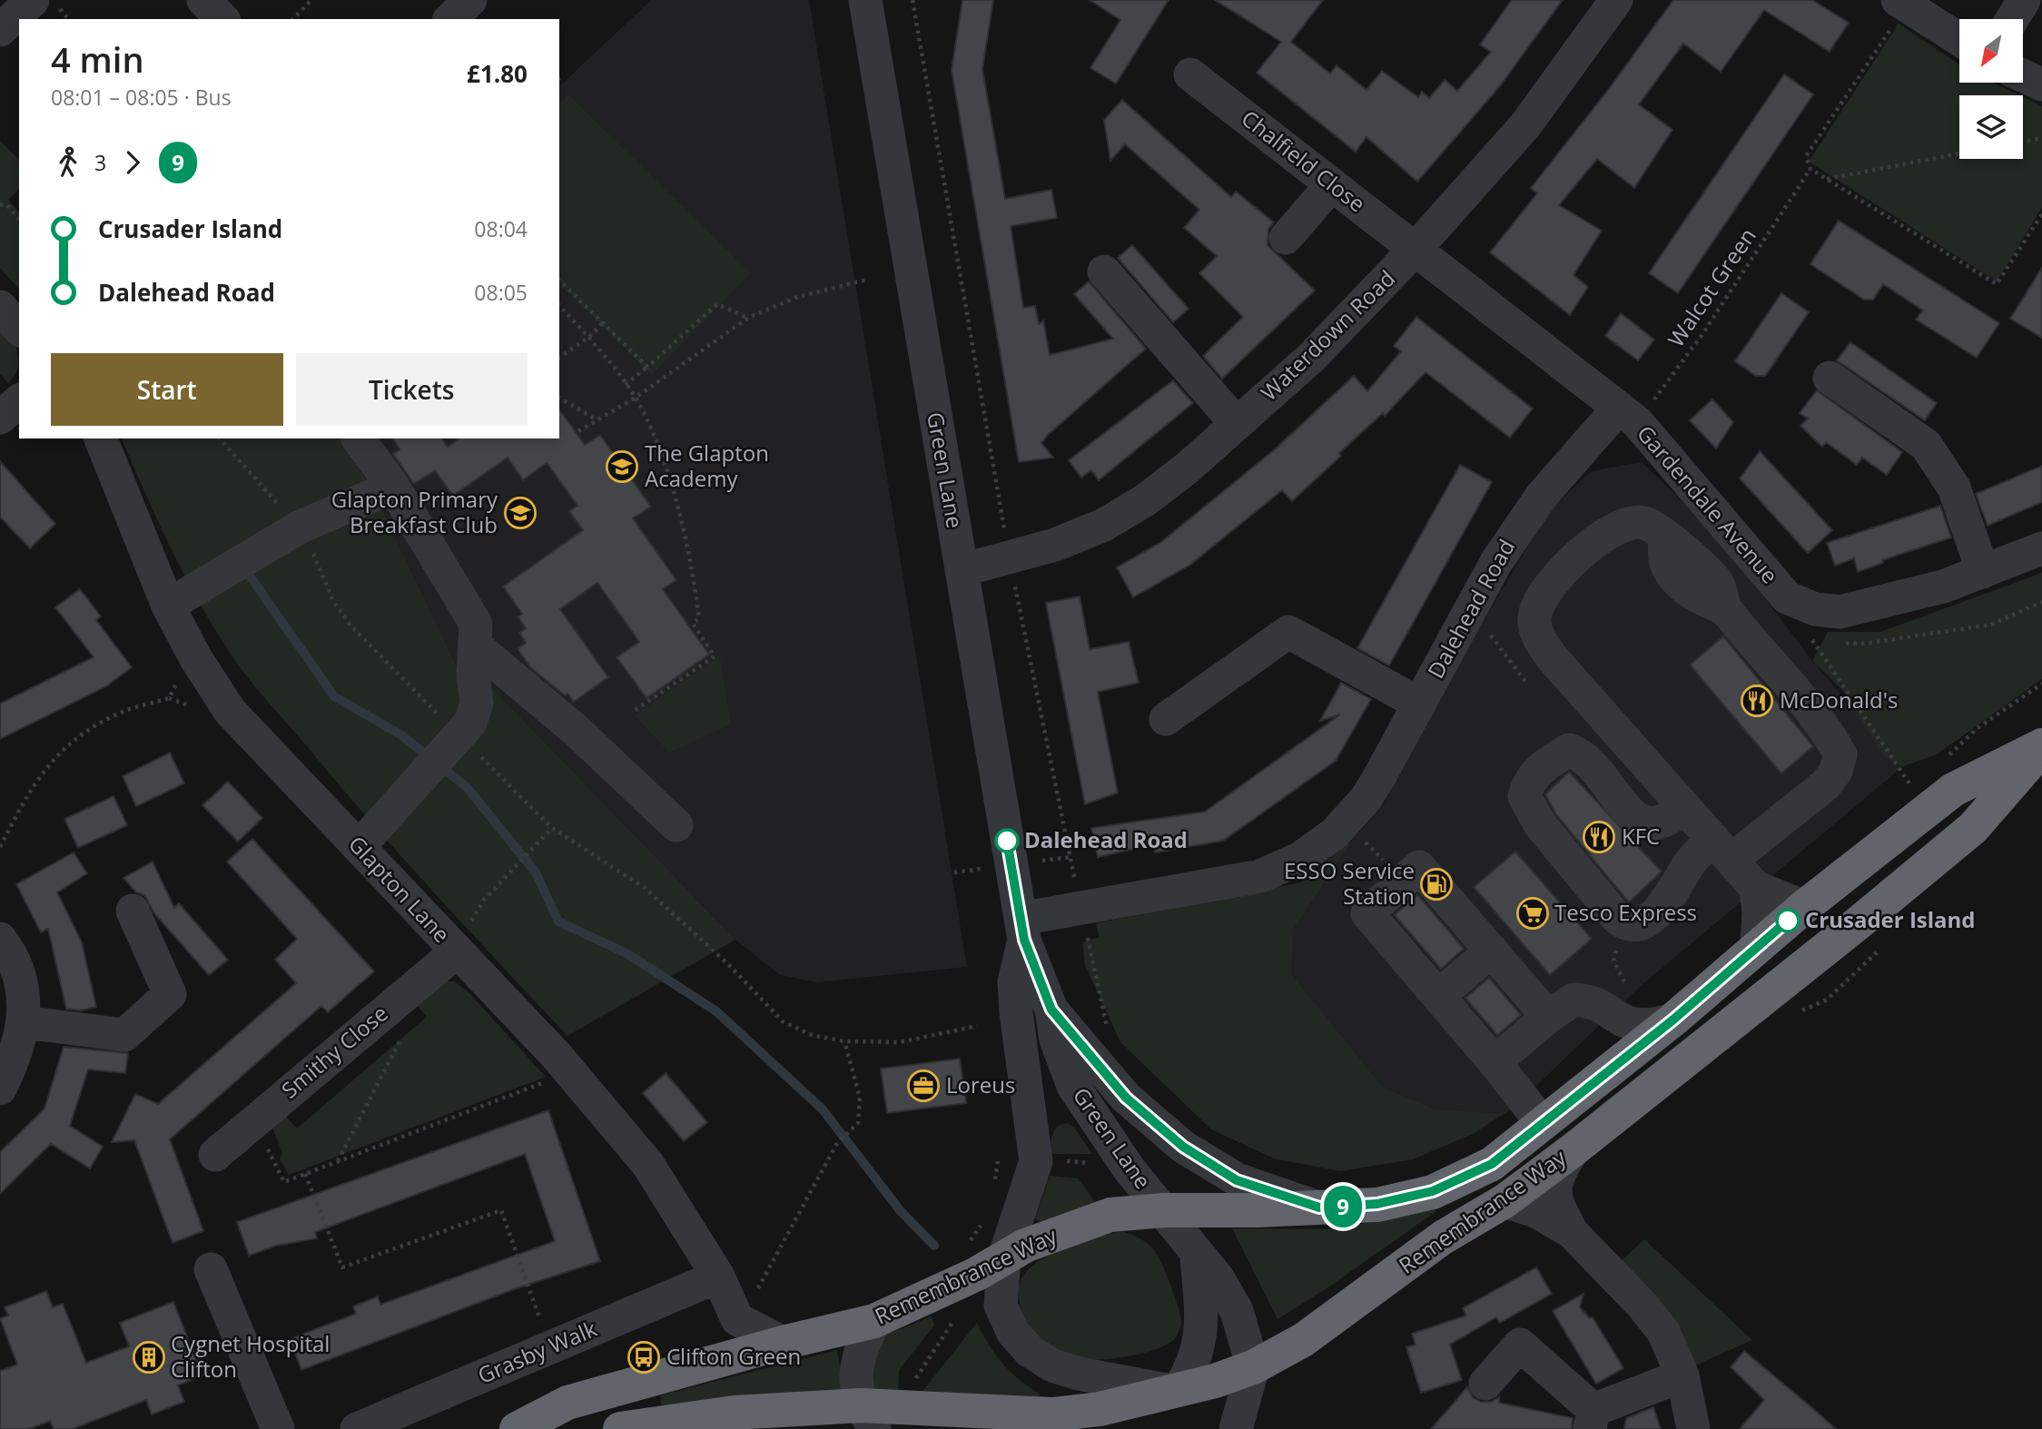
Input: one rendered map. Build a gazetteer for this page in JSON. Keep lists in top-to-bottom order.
{
  "streets": {
    "highway": ["Remembrance Way"],
    "street": [
      "Chalfield Close",
      "Waterdown Road",
      "Green Lane",
      "Gardendale Avenue",
      "Dalehead Road",
      "Glapton Lane",
      "Smithy Close",
      "Grasby Walk"
    ],
    "path": ["Walcot Green"]
  },
  "crossings": [
    ["Chalfield Close", "Waterdown Road"],
    ["Chalfield Close", "Gardendale Avenue"],
    ["Walcot Green", "Gardendale Avenue"],
    ["Walcot Green", "Dalehead Road"],
    ["Waterdown Road", "Green Lane"],
    ["Waterdown Road", "Gardendale Avenue"],
    ["Green Lane", "Dalehead Road"],
    ["Green Lane", "Remembrance Way"],
    ["Gardendale Avenue", "Dalehead Road"],
    ["Glapton Lane", "Smithy Close"],
    ["Glapton Lane", "Grasby Walk"]
  ],
  "places": {
    "school or university": ["The Glapton Academy", "Glapton Primary Breakfast Club"],
    "restaurant": ["McDonald's", "KFC"],
    "other": ["Dalehead Road", "Crusader Island"],
    "fuel station": ["ESSO Service Station"],
    "supermarket": ["Tesco Express"],
    "office": ["Loreus"],
    "building": ["Cygnet Hospital Clifton"],
    "bus stop": ["Clifton Green"]
  },
  "lines": ["bus line 9"],
  "north": "bottom left",
  "page": {
    "on_map": "9",
    "heading": ["4 min", "08:01 – 08:05 · Bus", "£1.80"],
    "legs": ["3", "9"],
    "list": [
      {
        "name": "Crusader Island",
        "value": "08:04"
      },
      {
        "name": "Dalehead Road",
        "value": "08:05"
      }
    ],
    "buttons": ["Start", "Tickets"]
  }
}
